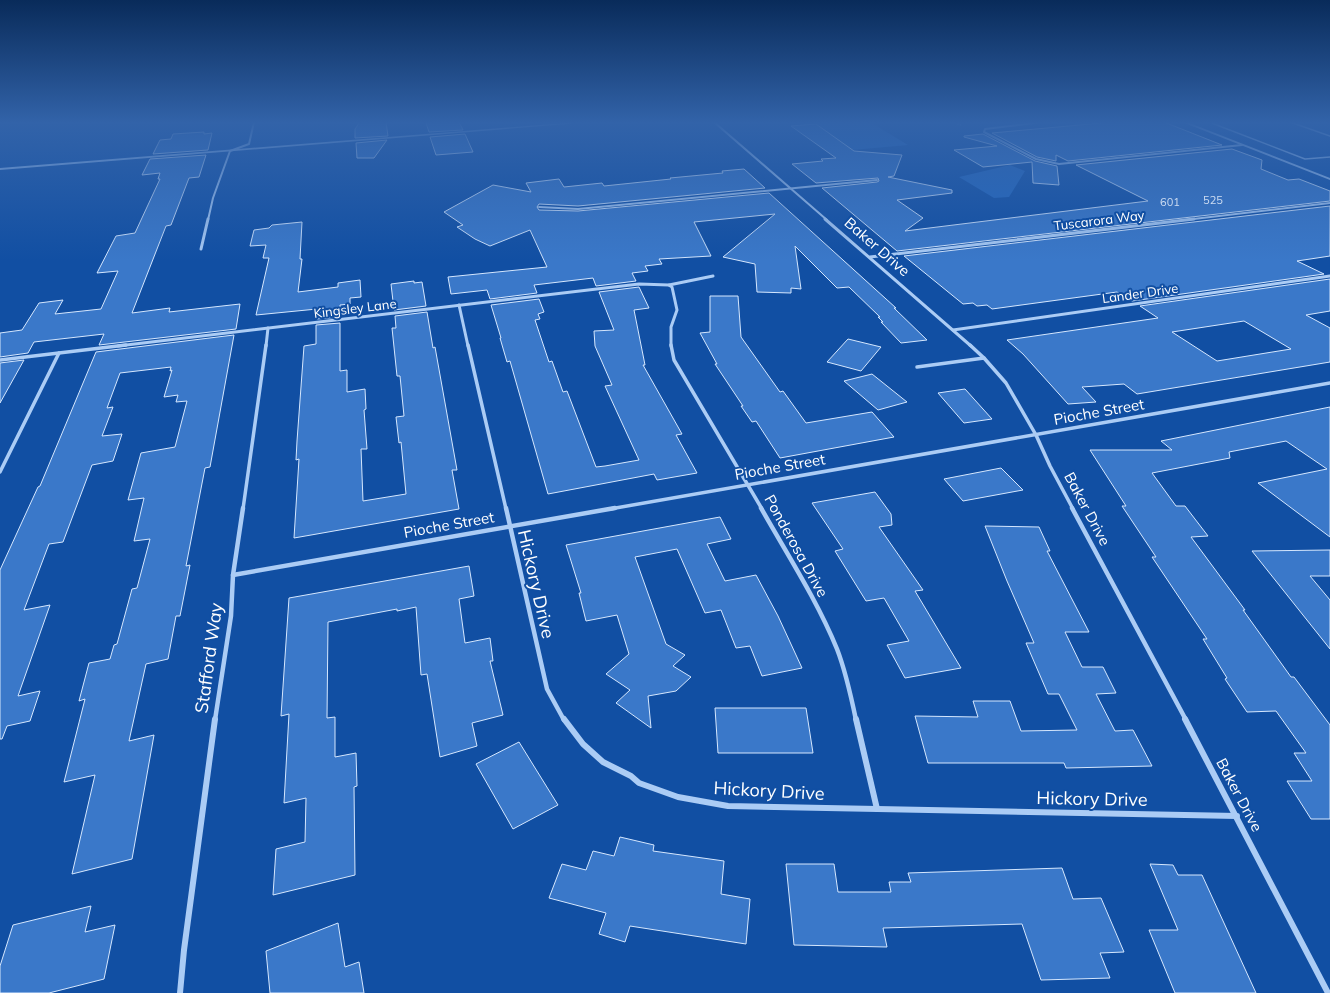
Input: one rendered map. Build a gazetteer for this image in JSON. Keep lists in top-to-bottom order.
{
  "streets": {
    "street": [
      "Tuscarora Way",
      "Baker Drive",
      "Lander Drive",
      "Kingsley Lane",
      "Pioche Street",
      "Ponderosa Drive",
      "Hickory Drive",
      "Stafford Way"
    ]
  },
  "crossings": [
    ["Tuscarora Way", "Baker Drive"],
    ["Baker Drive", "Lander Drive"],
    ["Baker Drive", "Pioche Street"],
    ["Baker Drive", "Hickory Drive"],
    ["Kingsley Lane", "Ponderosa Drive"],
    ["Kingsley Lane", "Hickory Drive"],
    ["Kingsley Lane", "Stafford Way"],
    ["Pioche Street", "Ponderosa Drive"],
    ["Pioche Street", "Hickory Drive"],
    ["Pioche Street", "Stafford Way"],
    ["Ponderosa Drive", "Hickory Drive"]
  ],
  "house_numbers": ["525", "601"]
}
